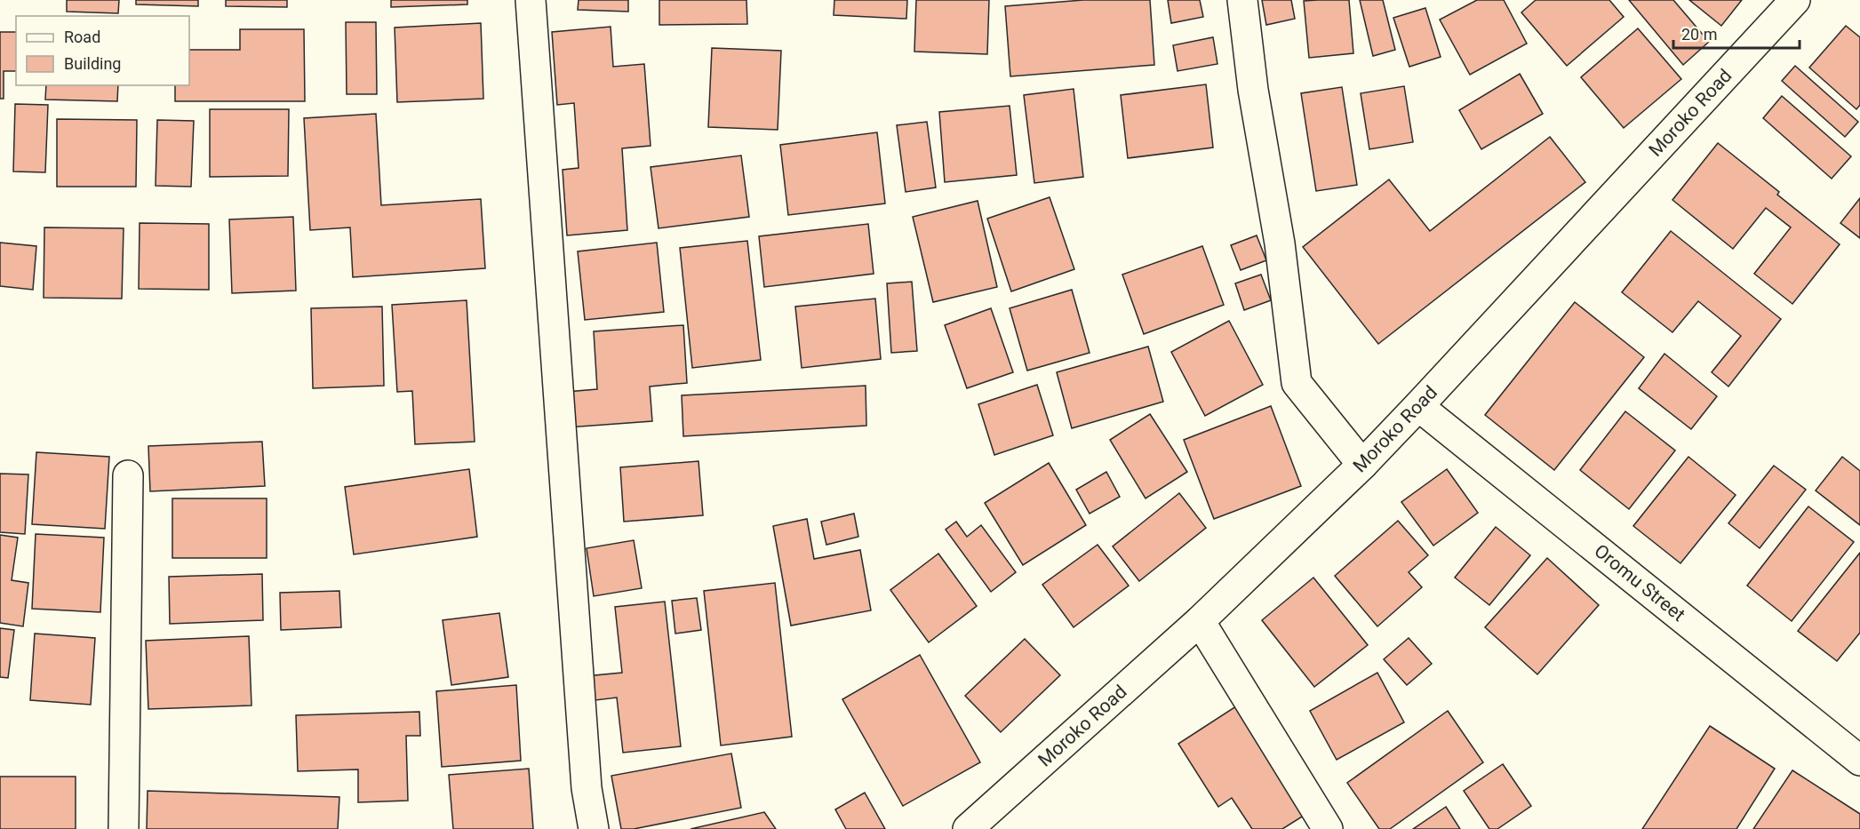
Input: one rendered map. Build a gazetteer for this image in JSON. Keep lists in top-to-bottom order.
{
  "streets": {
    "street": ["Moroko Road", "Oromu Street"]
  },
  "crossings": [
    ["Moroko Road", "Oromu Street"]
  ],
  "legend": ["Road", "Building"],
  "scale_bar": "20 m"
}
